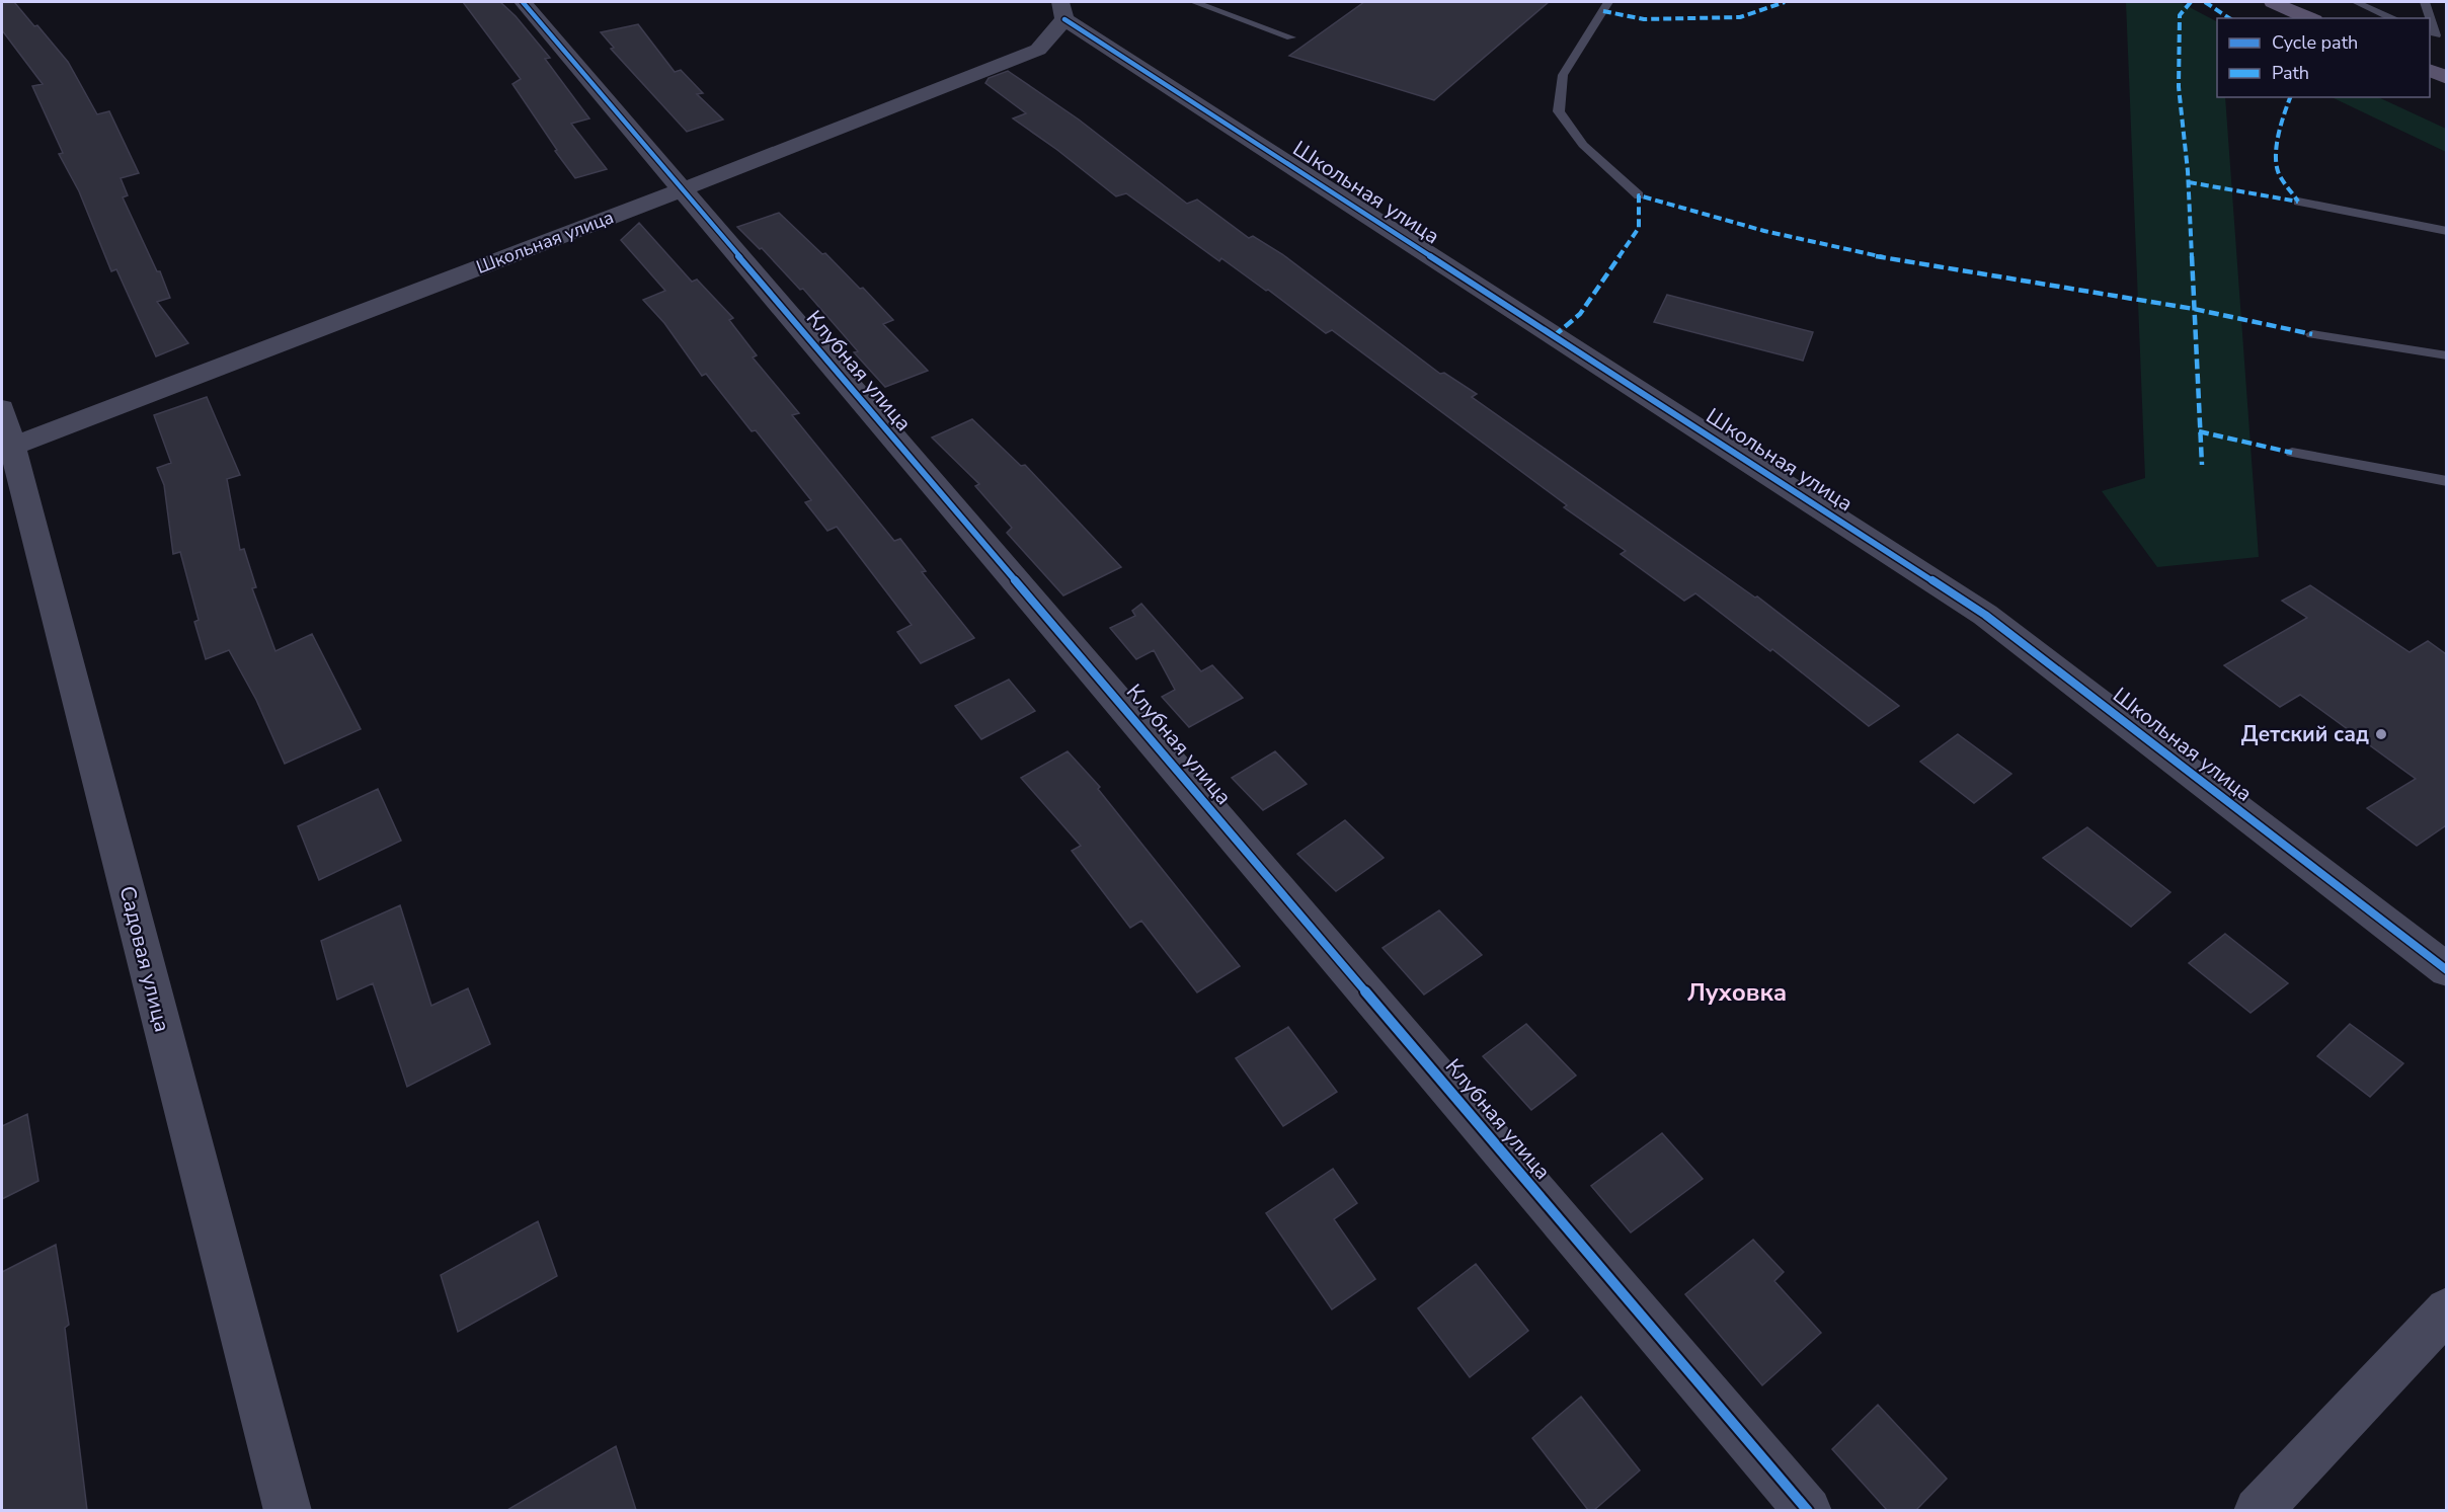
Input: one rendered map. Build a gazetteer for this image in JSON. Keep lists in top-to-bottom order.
{
  "streets": {
    "street": ["Школьная улица", "Клубная улица", "Садовая улица"]
  },
  "crossings": [
    ["Школьная улица", "Клубная улица"],
    ["Школьная улица", "Садовая улица"]
  ],
  "districts": ["Луховка"],
  "places": ["Детский сад"],
  "legend": ["Cycle path", "Path"]
}
